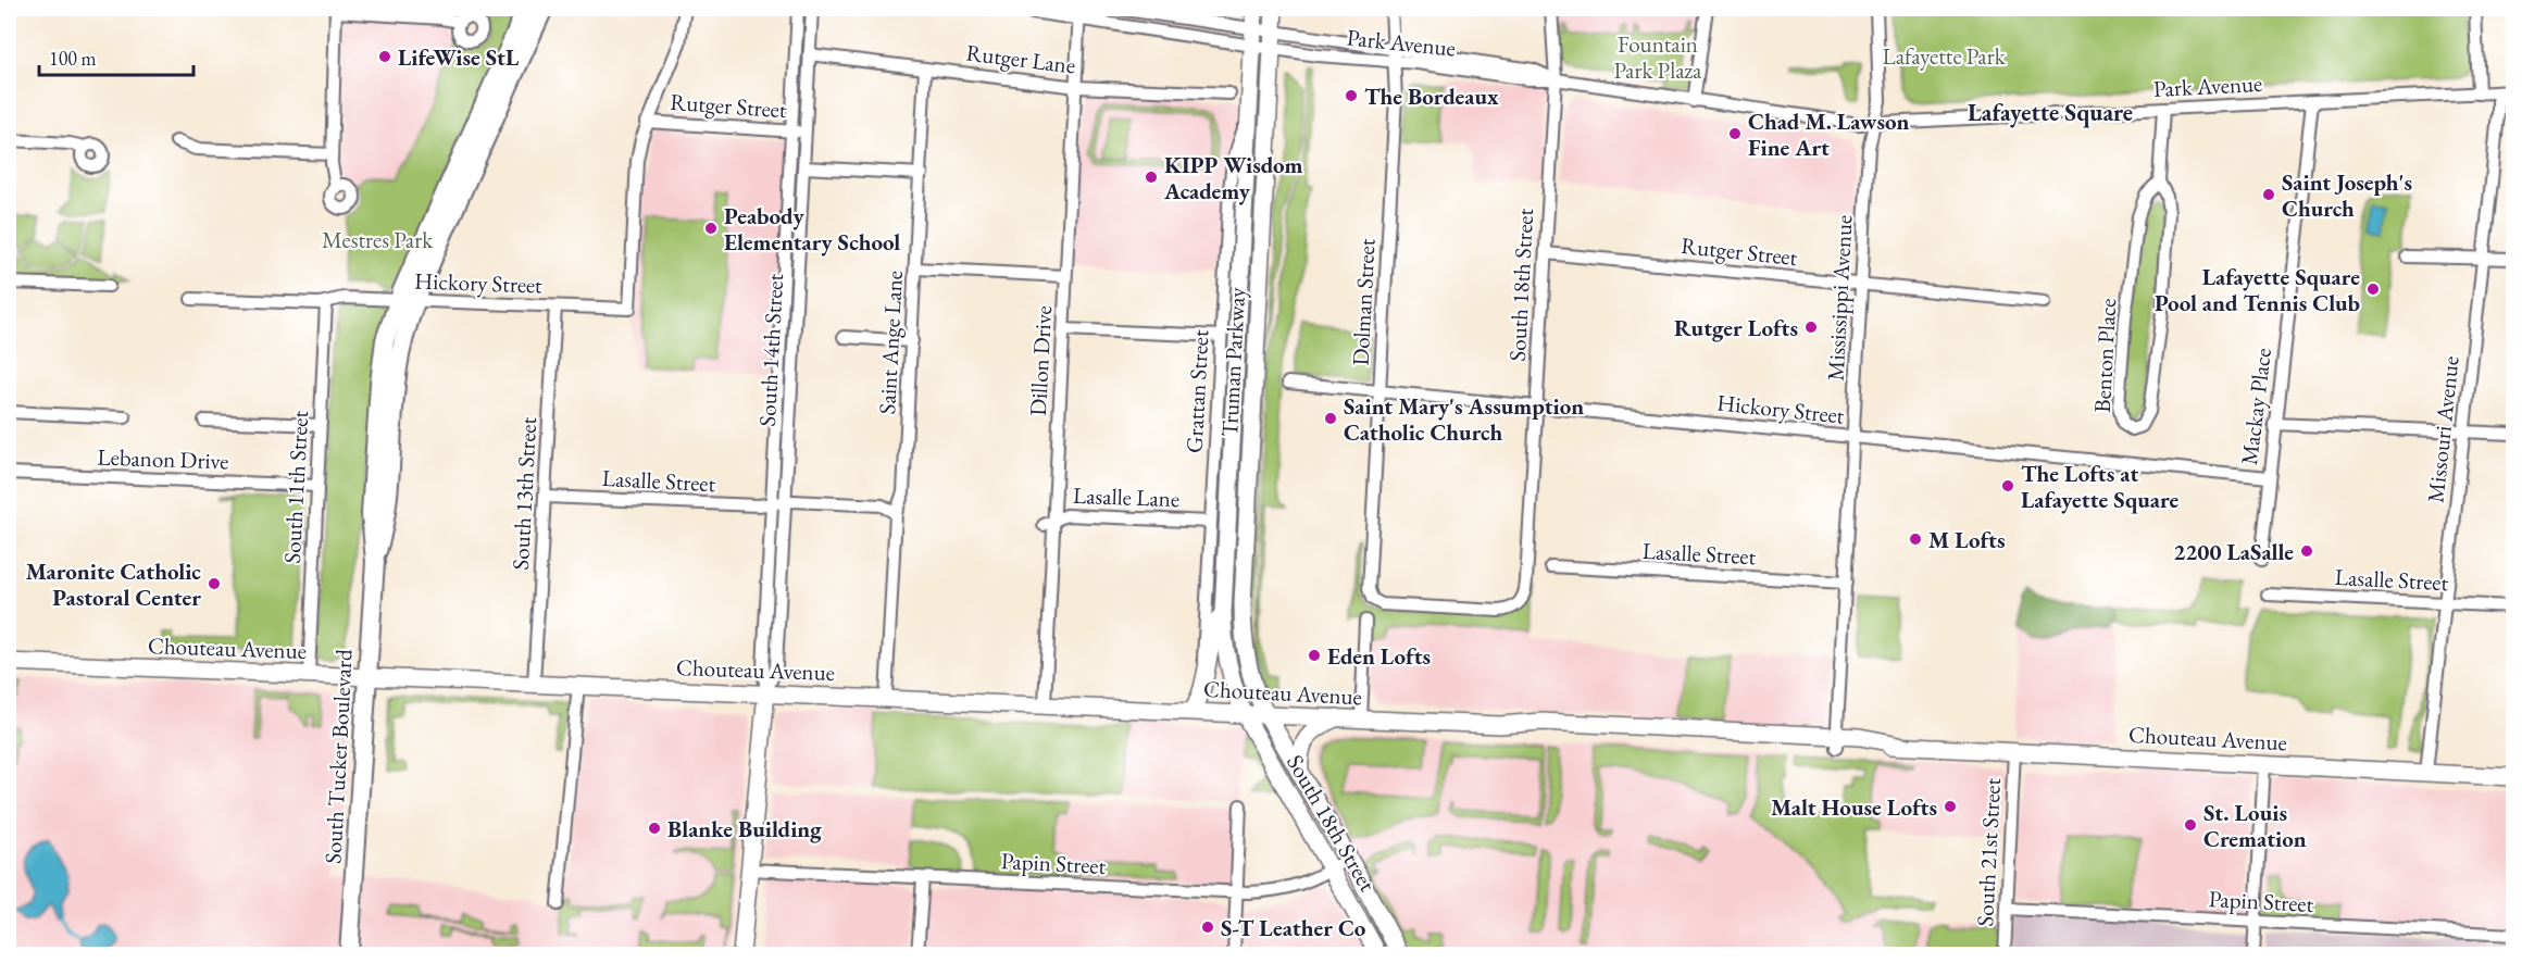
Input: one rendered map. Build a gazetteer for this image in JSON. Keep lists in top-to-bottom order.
{
  "streets": {
    "main road": [
      "South 18th Street",
      "South 14th Street",
      "Truman Parkway",
      "Chouteau Avenue",
      "South Tucker Boulevard"
    ],
    "street": [
      "Park Avenue",
      "Rutger Lane",
      "Rutger Street",
      "Hickory Street",
      "Mississippi Avenue",
      "Dolman Street",
      "Saint Ange Lane",
      "Benton Place",
      "Dillon Drive",
      "Grattan Street",
      "Mackay Place",
      "Missouri Avenue",
      "Lebanon Drive",
      "Lasalle Street",
      "South 11th Street",
      "South 13th Street",
      "Lasalle Lane",
      "South 21st Street",
      "Papin Street"
    ]
  },
  "crossings": [
    ["Park Avenue", "South 18th Street"],
    ["Park Avenue", "Mississippi Avenue"],
    ["Park Avenue", "Dolman Street"],
    ["Park Avenue", "Benton Place"],
    ["Park Avenue", "Dillon Drive"],
    ["Park Avenue", "Truman Parkway"],
    ["Park Avenue", "Mackay Place"],
    ["Park Avenue", "Missouri Avenue"],
    ["Rutger Lane", "Saint Ange Lane"],
    ["Rutger Lane", "South 14th Street"],
    ["Rutger Lane", "Dillon Drive"],
    ["Rutger Street", "Hickory Street"],
    ["Rutger Street", "South 18th Street"],
    ["Rutger Street", "Mississippi Avenue"],
    ["Rutger Street", "South 14th Street"],
    ["Hickory Street", "South 18th Street"],
    ["Hickory Street", "Mississippi Avenue"],
    ["Hickory Street", "Dolman Street"],
    ["Hickory Street", "Mackay Place"],
    ["Hickory Street", "South 11th Street"],
    ["Hickory Street", "South 13th Street"],
    ["Hickory Street", "South Tucker Boulevard"],
    ["South 18th Street", "Dolman Street"],
    ["South 18th Street", "Truman Parkway"],
    ["South 18th Street", "Chouteau Avenue"],
    ["South 18th Street", "Papin Street"],
    ["Mississippi Avenue", "Lasalle Street"],
    ["Mississippi Avenue", "Chouteau Avenue"],
    ["Saint Ange Lane", "Chouteau Avenue"],
    ["South 14th Street", "Lasalle Street"],
    ["South 14th Street", "Chouteau Avenue"],
    ["South 14th Street", "Papin Street"],
    ["Dillon Drive", "Lasalle Lane"],
    ["Dillon Drive", "Chouteau Avenue"],
    ["Truman Parkway", "Grattan Street"],
    ["Truman Parkway", "Chouteau Avenue"],
    ["Grattan Street", "Lasalle Lane"],
    ["Missouri Avenue", "Lasalle Street"],
    ["Missouri Avenue", "Chouteau Avenue"],
    ["Lebanon Drive", "South 11th Street"],
    ["Lasalle Street", "South 13th Street"],
    ["South 11th Street", "Chouteau Avenue"],
    ["South 13th Street", "Chouteau Avenue"],
    ["Chouteau Avenue", "South Tucker Boulevard"],
    ["Chouteau Avenue", "South 21st Street"],
    ["South 21st Street", "Papin Street"]
  ],
  "districts": ["Lafayette Square"],
  "parks": ["Fountain Park Plaza", "Lafayette Park", "Mestres Park"],
  "places": [
    "LifeWise StL",
    "The Bordeaux",
    "Chad M. Lawson Fine Art",
    "KIPP Wisdom Academy",
    "Saint Joseph's Church",
    "Peabody Elementary School",
    "Lafayette Square Pool and Tennis Club",
    "Rutger Lofts",
    "Saint Mary's Assumption Catholic Church",
    "The Lofts at Lafayette Square",
    "M Lofts",
    "2200 LaSalle",
    "Maronite Catholic Pastoral Center",
    "Eden Lofts",
    "Malt House Lofts",
    "St. Louis Cremation",
    "Blanke Building",
    "S-T Leather Co"
  ],
  "scale_bar": "100 m"
}
